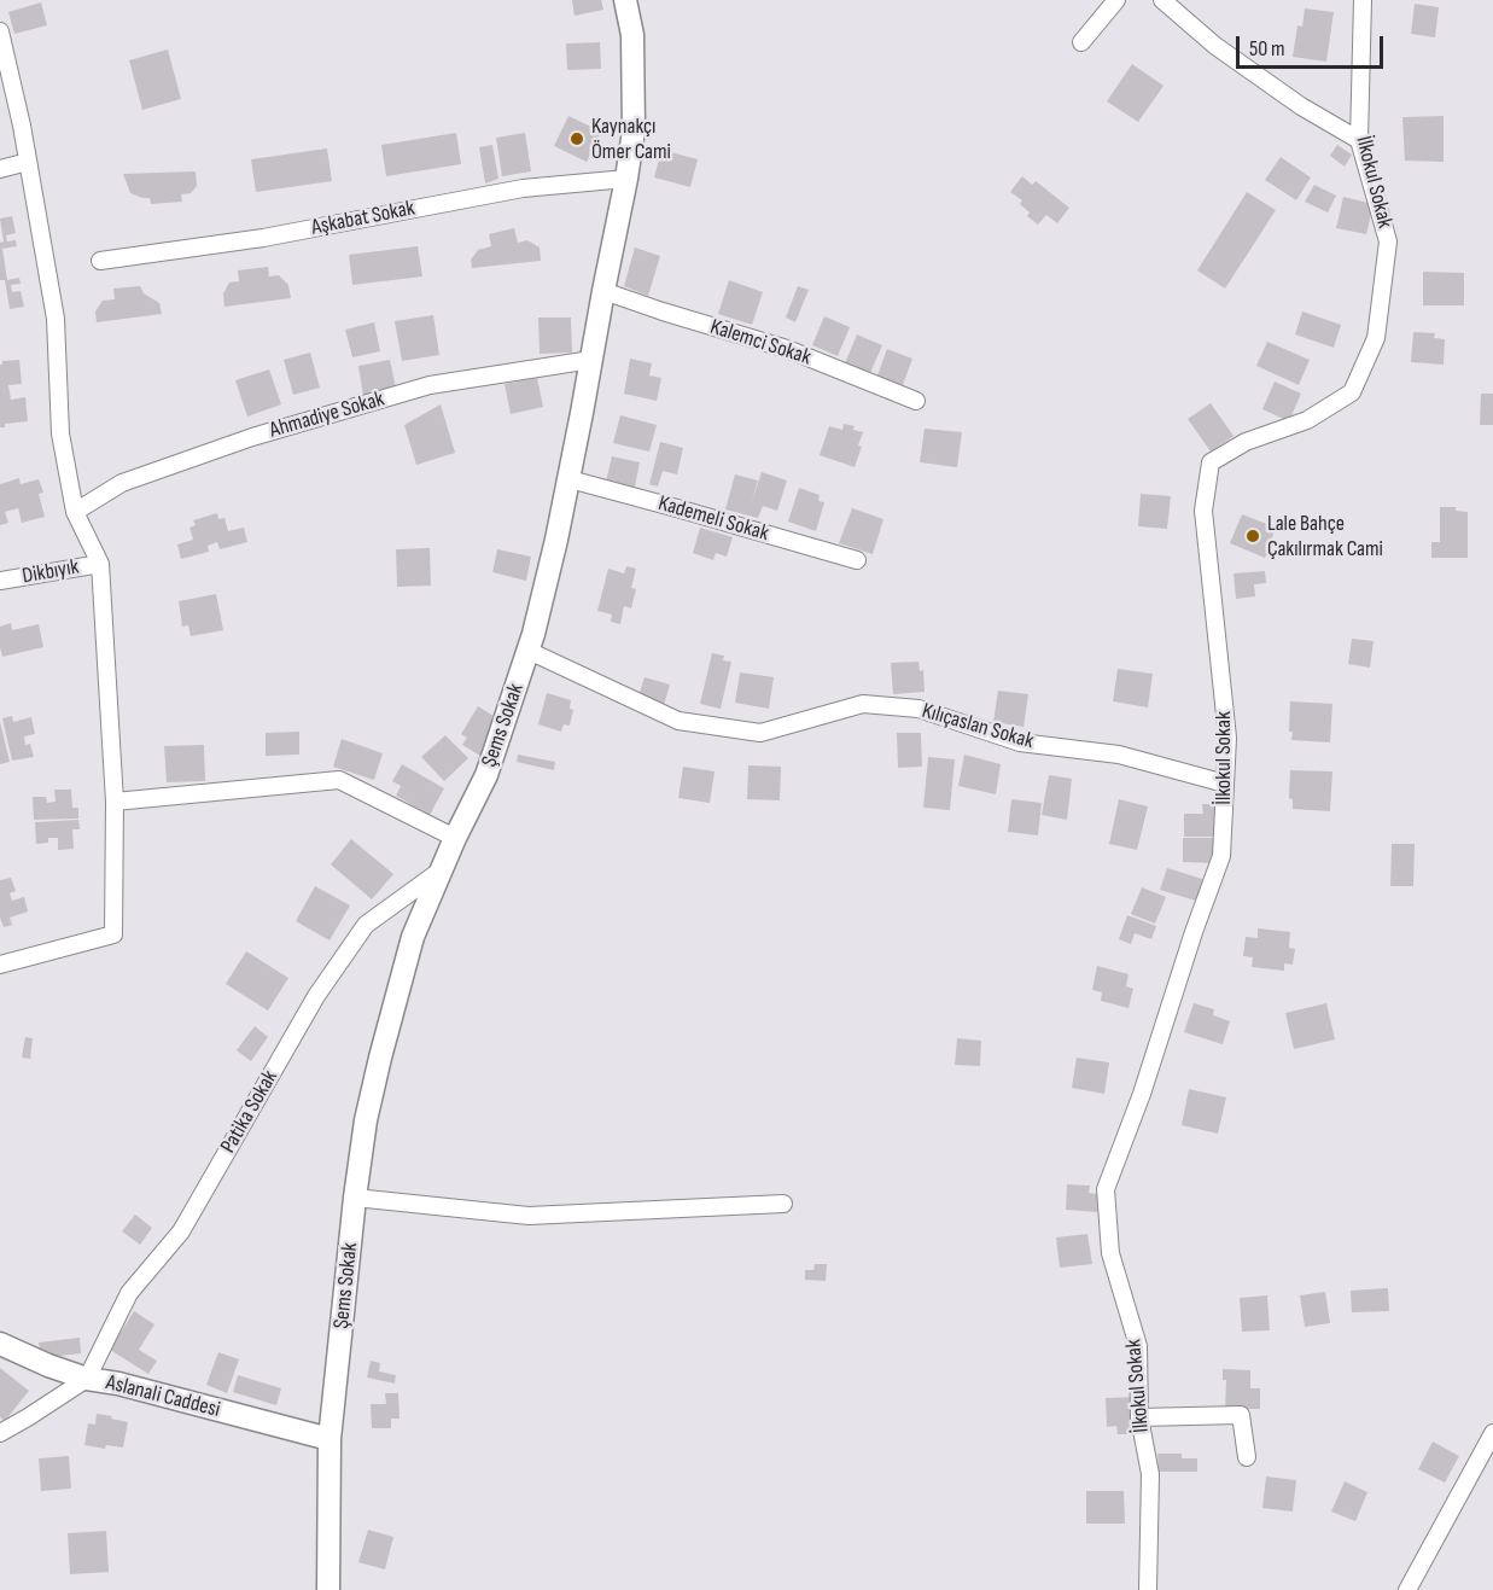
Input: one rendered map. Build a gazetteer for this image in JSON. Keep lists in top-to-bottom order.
{
  "streets": {
    "street": [
      "İlkokul Sokak",
      "Aşkabat Sokak",
      "Kalemci Sokak",
      "Ahmadiye Sokak",
      "Kademeli Sokak",
      "Dikbıyık",
      "Şems Sokak",
      "Kılıçaslan Sokak",
      "Patika Sokak",
      "Aslanali Caddesi"
    ]
  },
  "crossings": [
    ["İlkokul Sokak", "Kılıçaslan Sokak"],
    ["Aşkabat Sokak", "Şems Sokak"],
    ["Kalemci Sokak", "Şems Sokak"],
    ["Ahmadiye Sokak", "Şems Sokak"],
    ["Kademeli Sokak", "Şems Sokak"],
    ["Şems Sokak", "Kılıçaslan Sokak"],
    ["Şems Sokak", "Patika Sokak"],
    ["Şems Sokak", "Aslanali Caddesi"],
    ["Patika Sokak", "Aslanali Caddesi"]
  ],
  "places": ["Kaynakçı Ömer Cami", "Lale Bahçe Çakılırmak Cami"],
  "scale_bar": "50 m"
}
